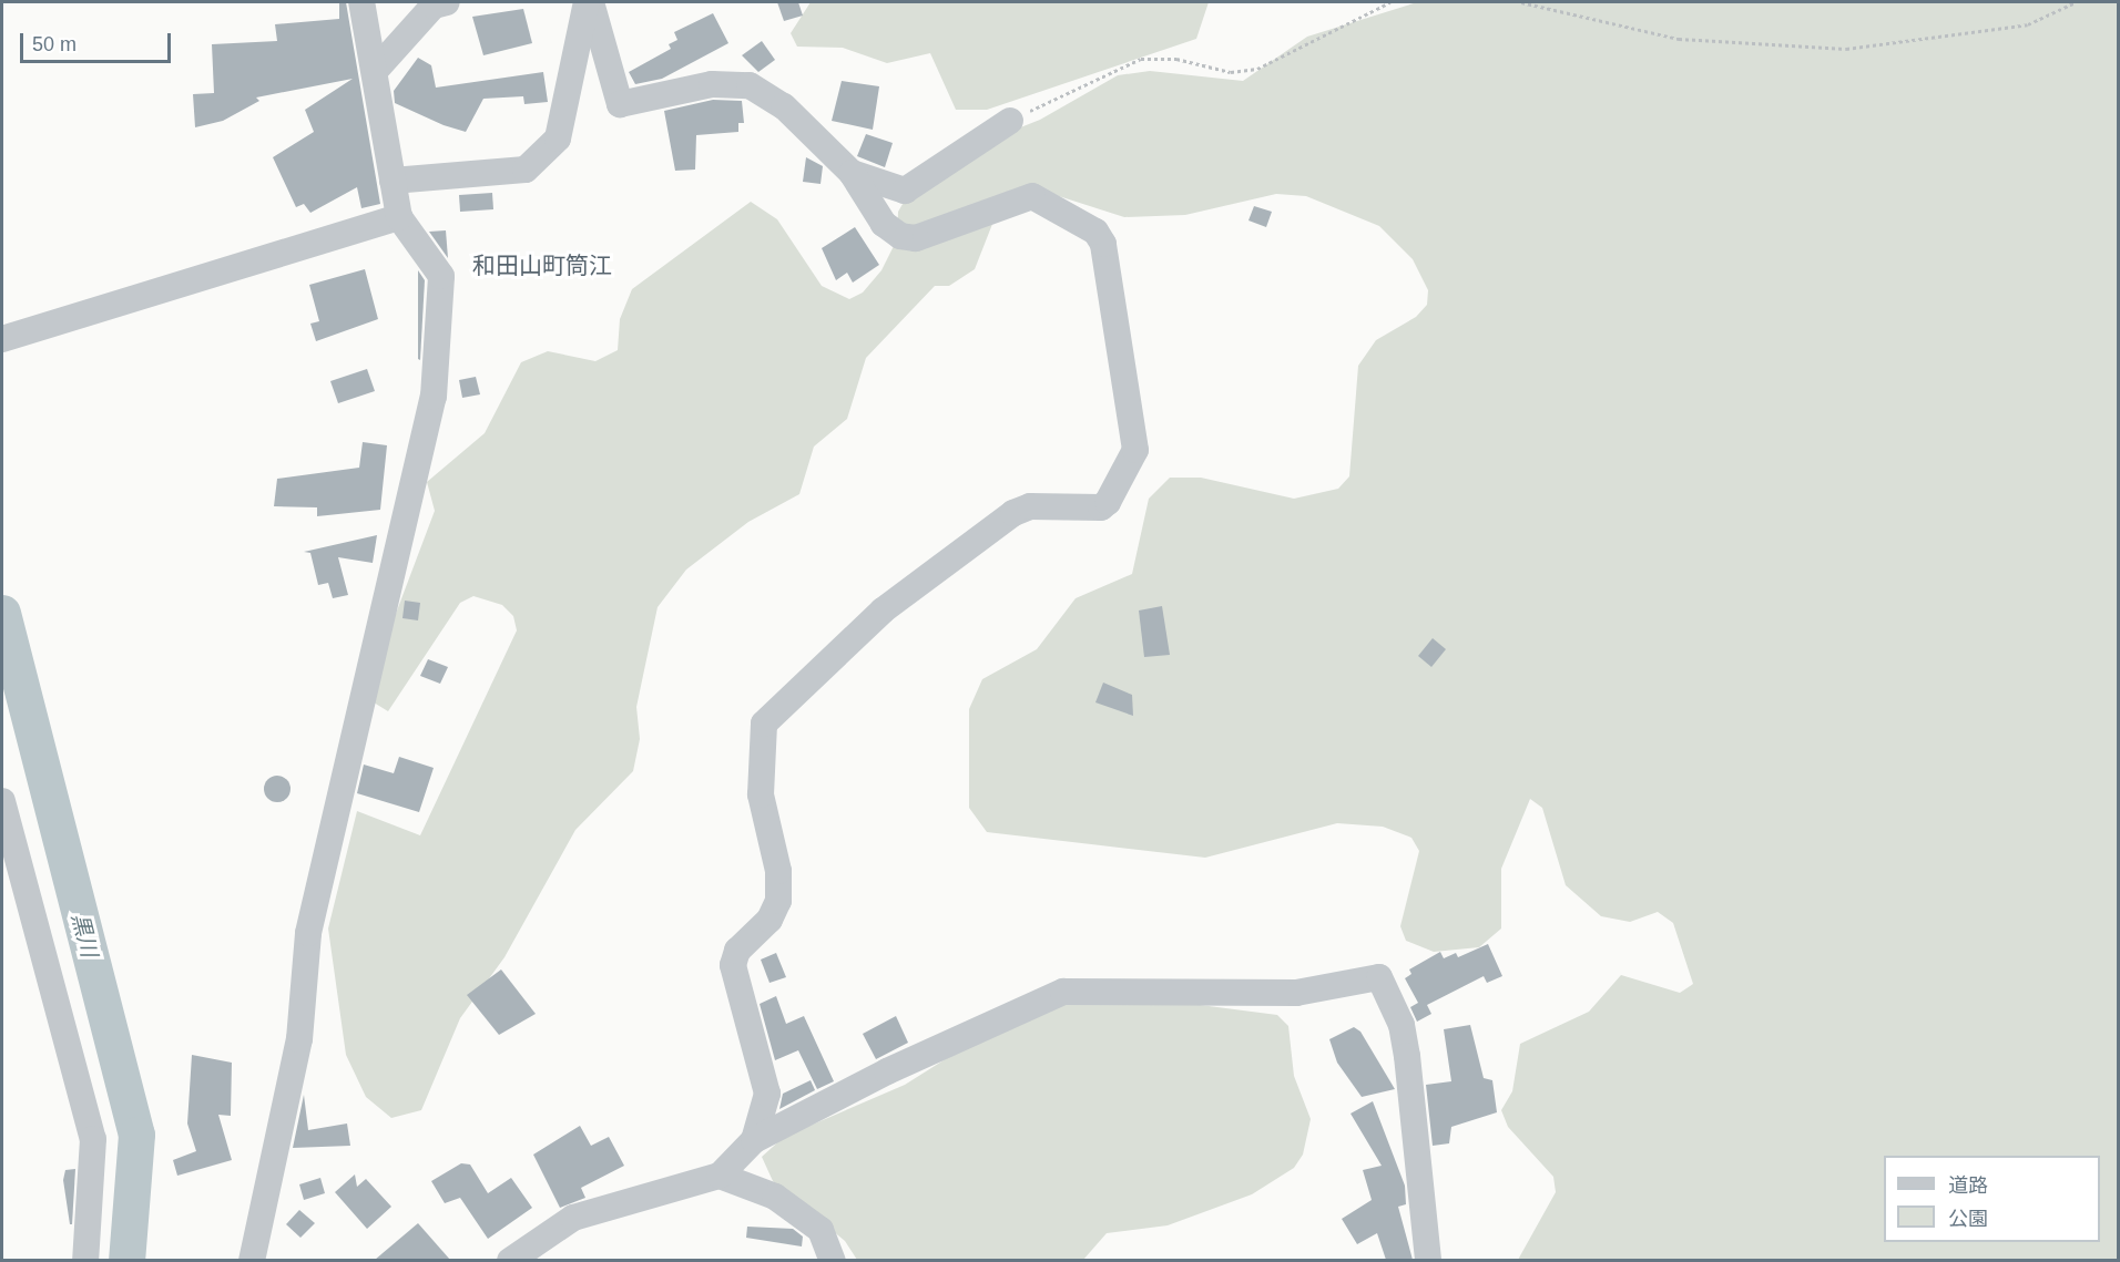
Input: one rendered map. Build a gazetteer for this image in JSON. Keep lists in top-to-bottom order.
{
  "districts": ["和田山町筒江"],
  "water": ["黒川"],
  "legend": ["道路", "公園"],
  "scale_bar": "50 m"
}
